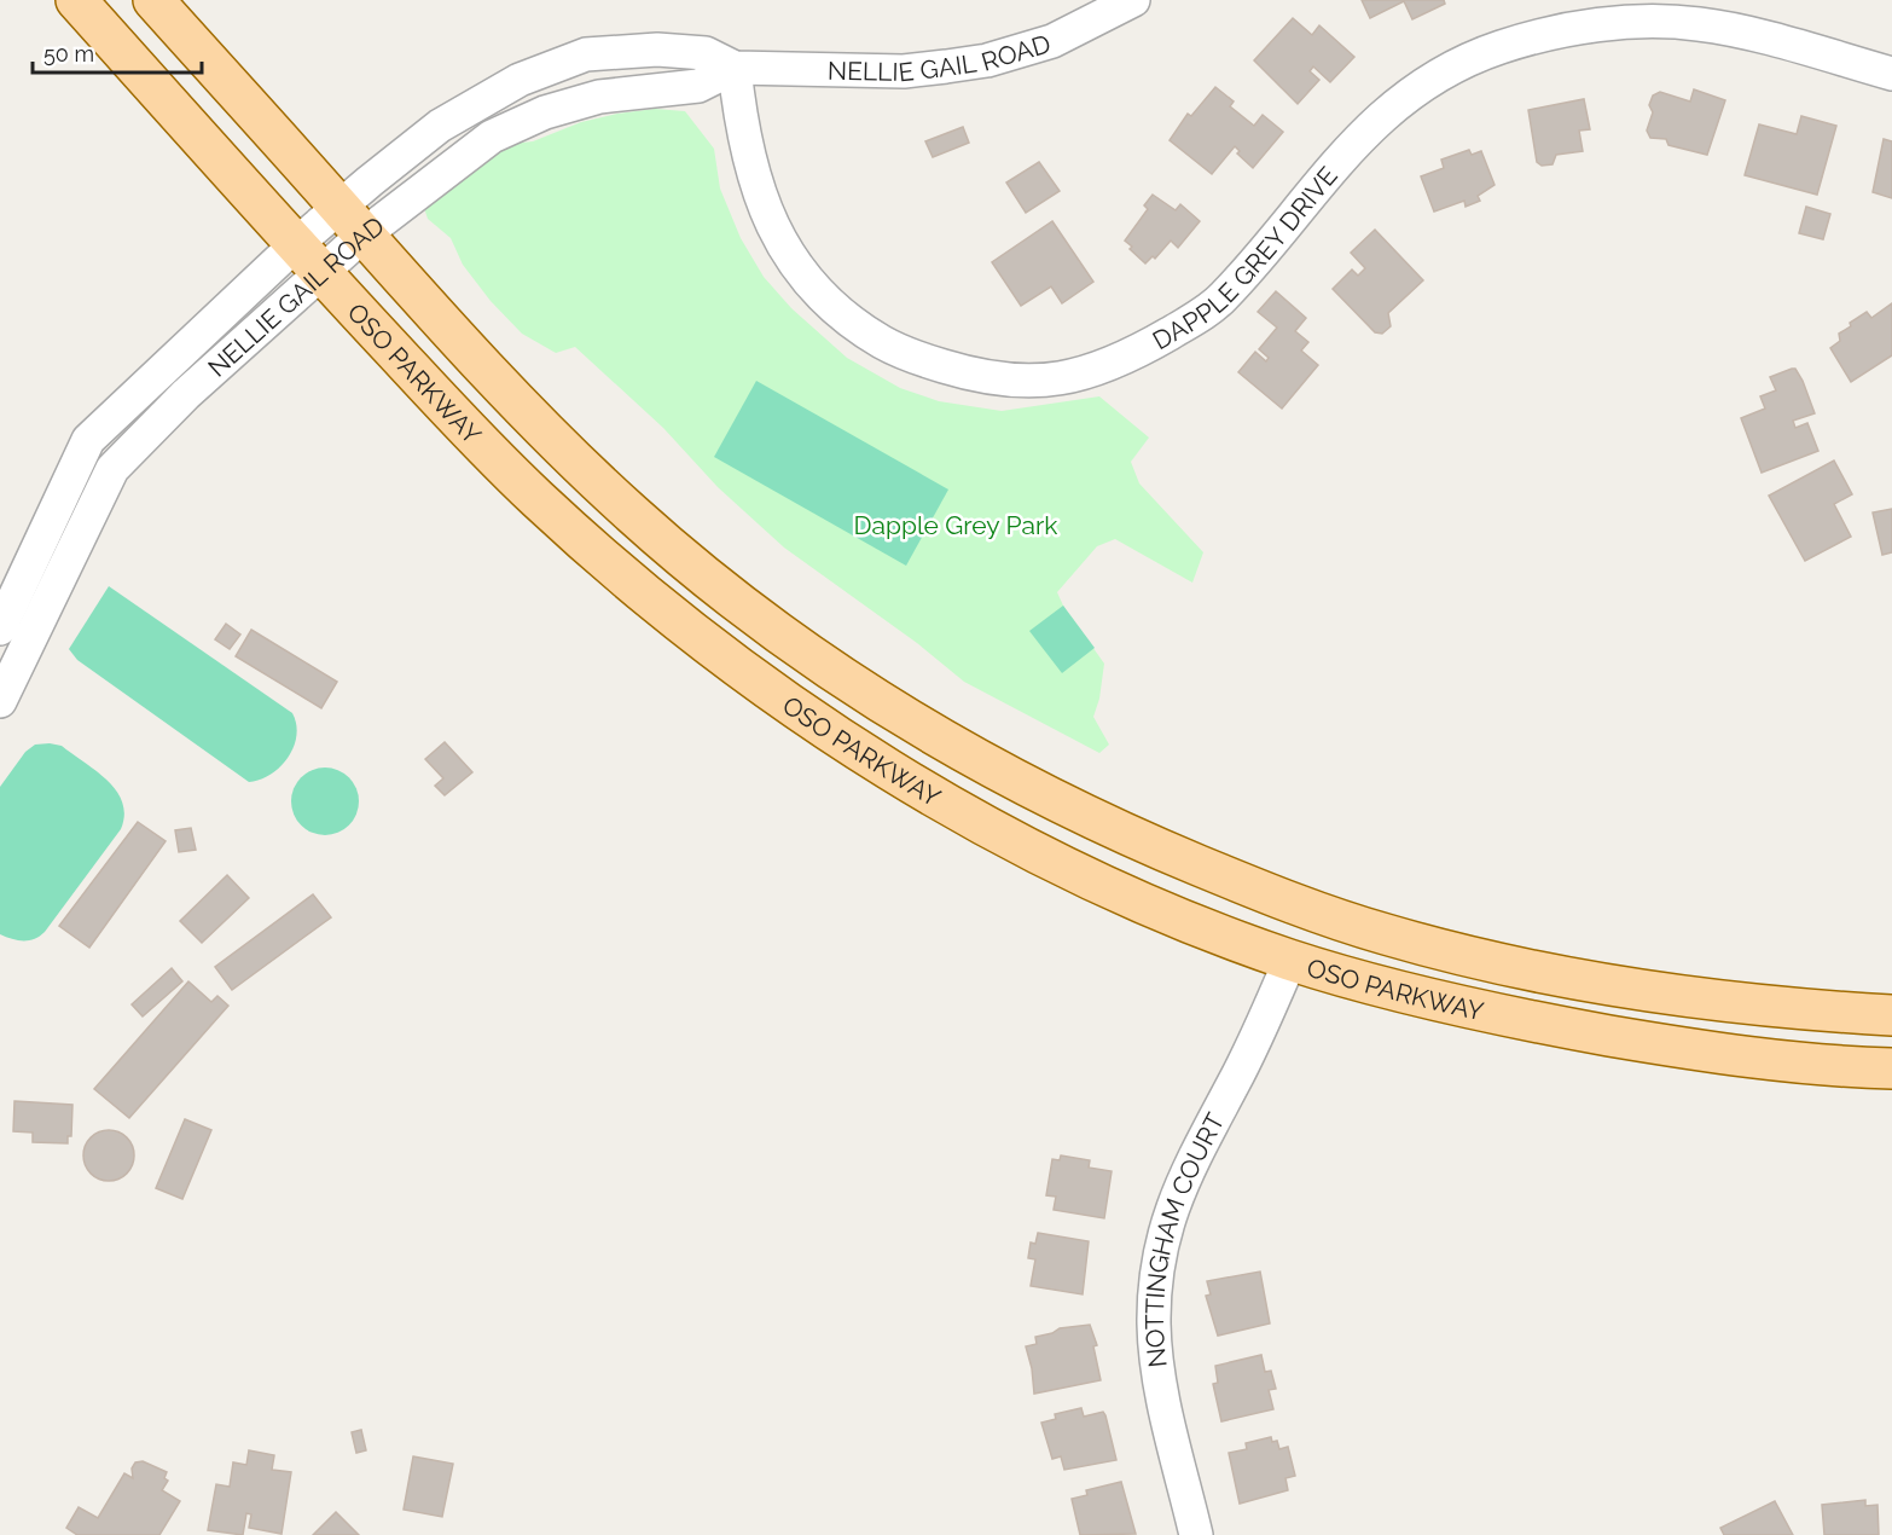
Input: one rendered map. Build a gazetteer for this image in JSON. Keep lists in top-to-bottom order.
{
  "streets": {
    "main road": ["OSO PARKWAY"],
    "street": ["NELLIE GAIL ROAD", "DAPPLE GREY DRIVE", "NOTTINGHAM COURT"]
  },
  "crossings": [
    ["NELLIE GAIL ROAD", "DAPPLE GREY DRIVE"],
    ["NELLIE GAIL ROAD", "OSO PARKWAY"],
    ["OSO PARKWAY", "NOTTINGHAM COURT"]
  ],
  "parks": ["Dapple Grey Park"],
  "scale_bar": "50 m"
}
